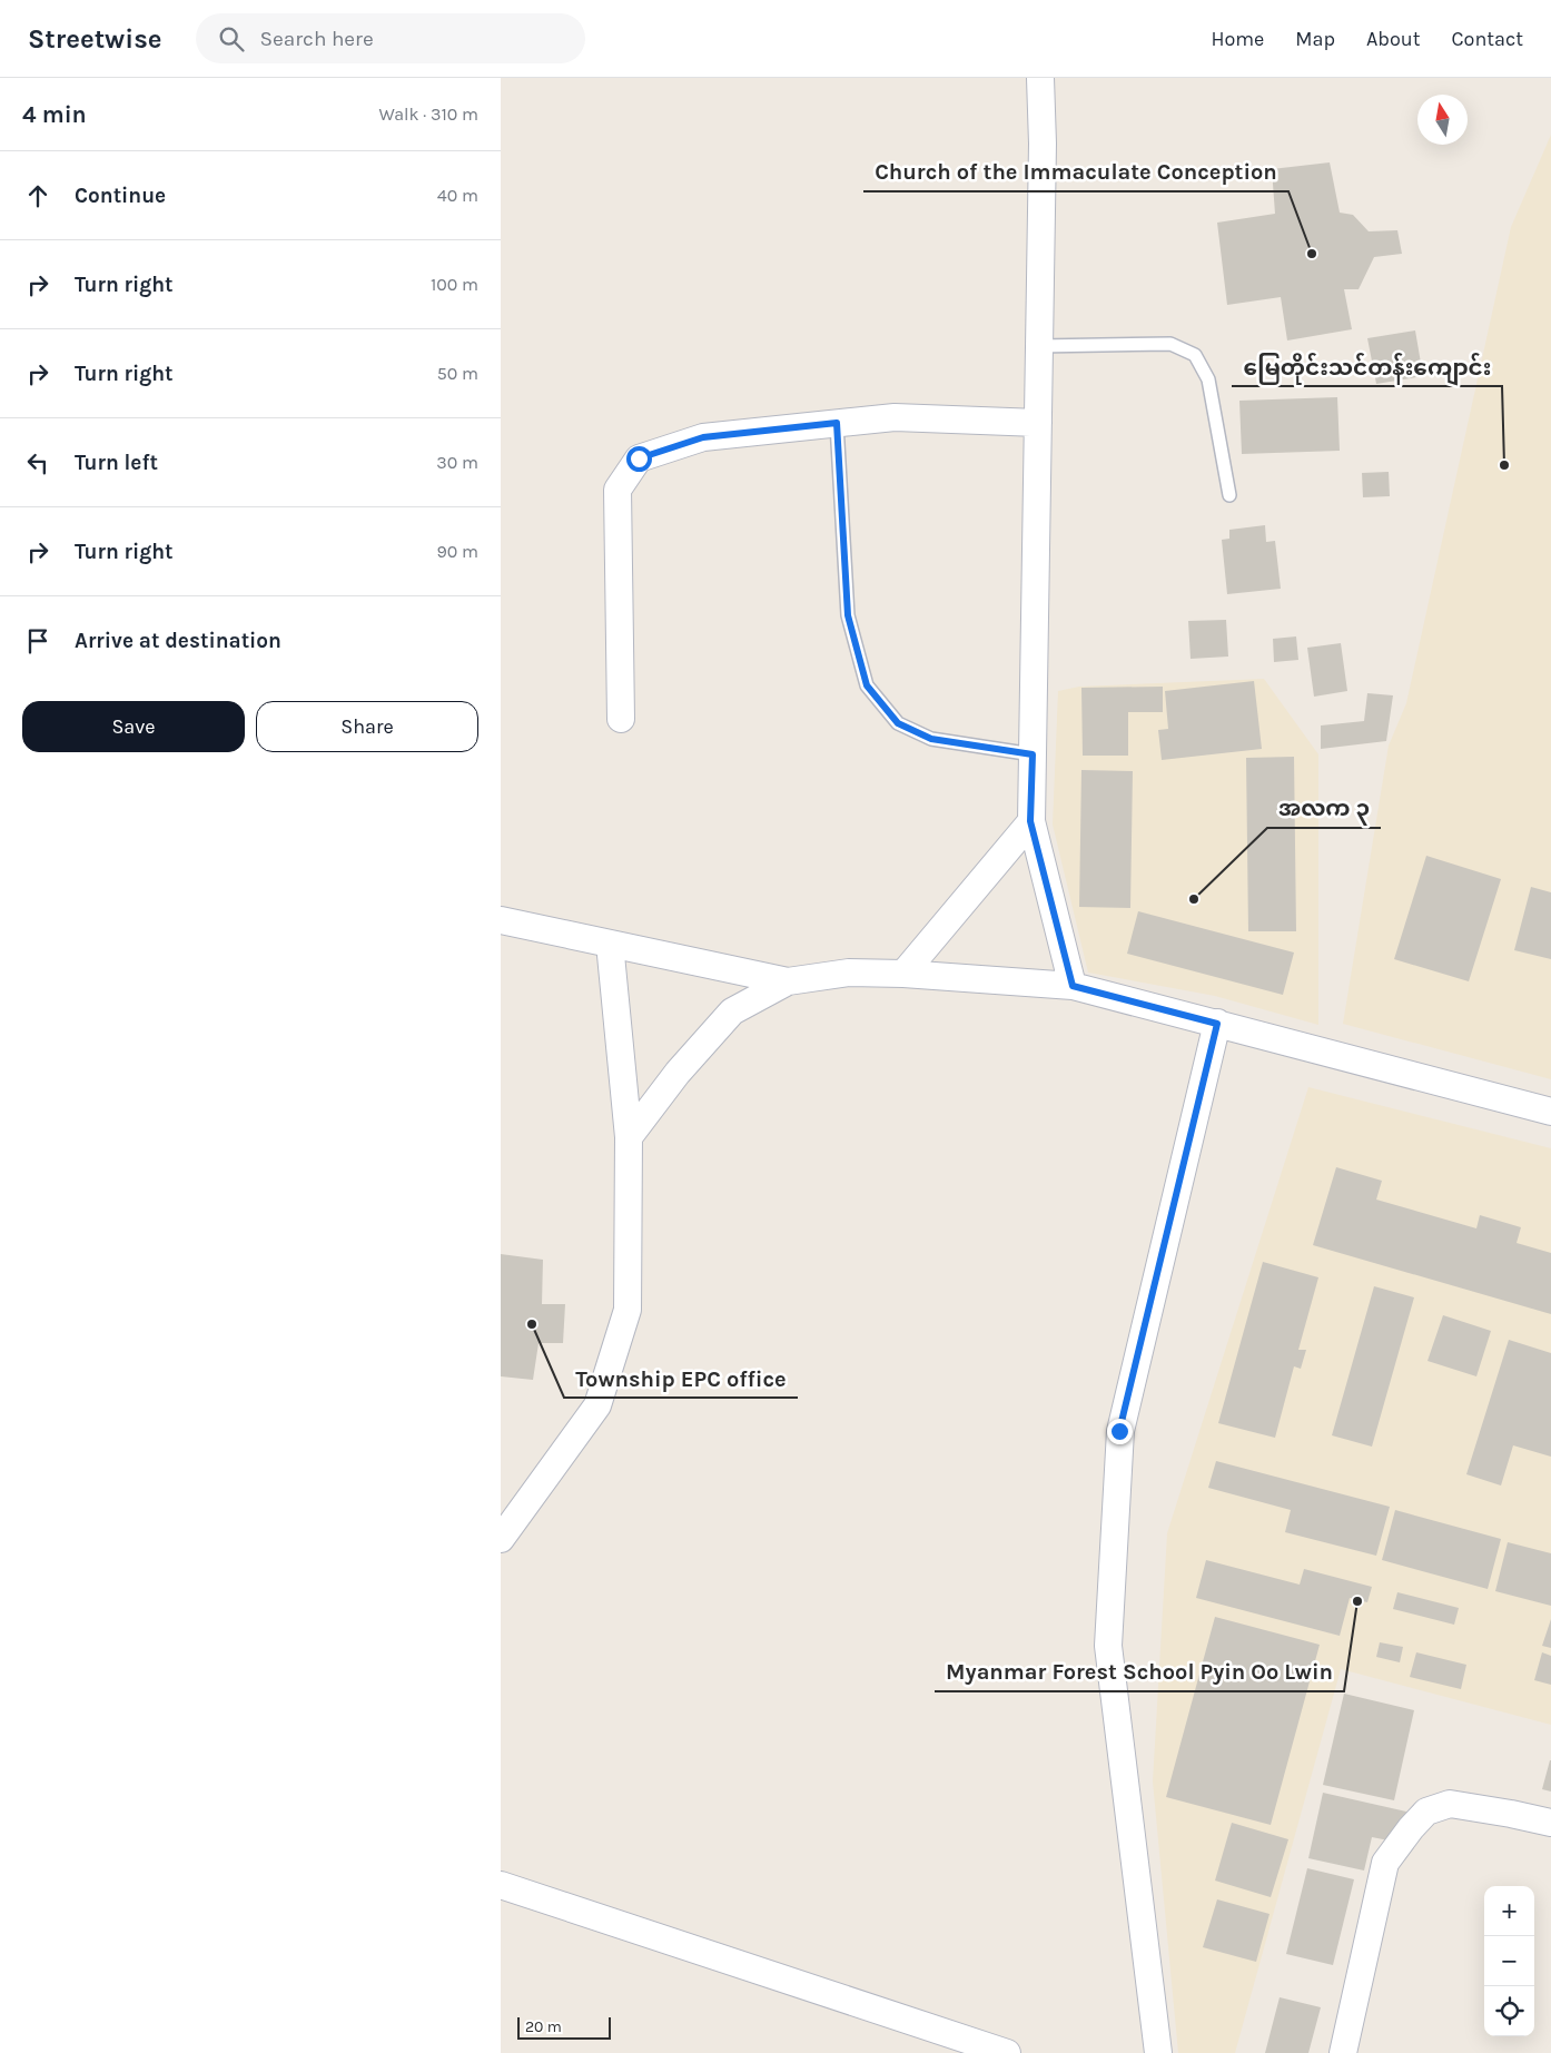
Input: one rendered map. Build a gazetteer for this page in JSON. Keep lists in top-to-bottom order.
{
  "places": [
    "Church of the Immaculate Conception",
    "မြေတိုင်းသင်တန်းကျောင်း",
    "အလက ၃",
    "Township EPC office",
    "Myanmar Forest School Pyin Oo Lwin"
  ],
  "scale_bar": "20 m",
  "north": "top",
  "page": {
    "header": "Streetwise",
    "search": "Search here",
    "nav": [
      "Home",
      "Map",
      "About",
      "Contact"
    ],
    "heading": ["4 min", "Walk · 310 m"],
    "list": [
      ["Continue", "40 m"],
      ["Turn right", "100 m"],
      ["Turn right", "50 m"],
      ["Turn left", "30 m"],
      ["Turn right", "90 m"],
      "Arrive at destination"
    ],
    "buttons": ["Save", "Share"],
    "map_buttons": ["+", "−"],
    "scale": "20 m"
  }
}
